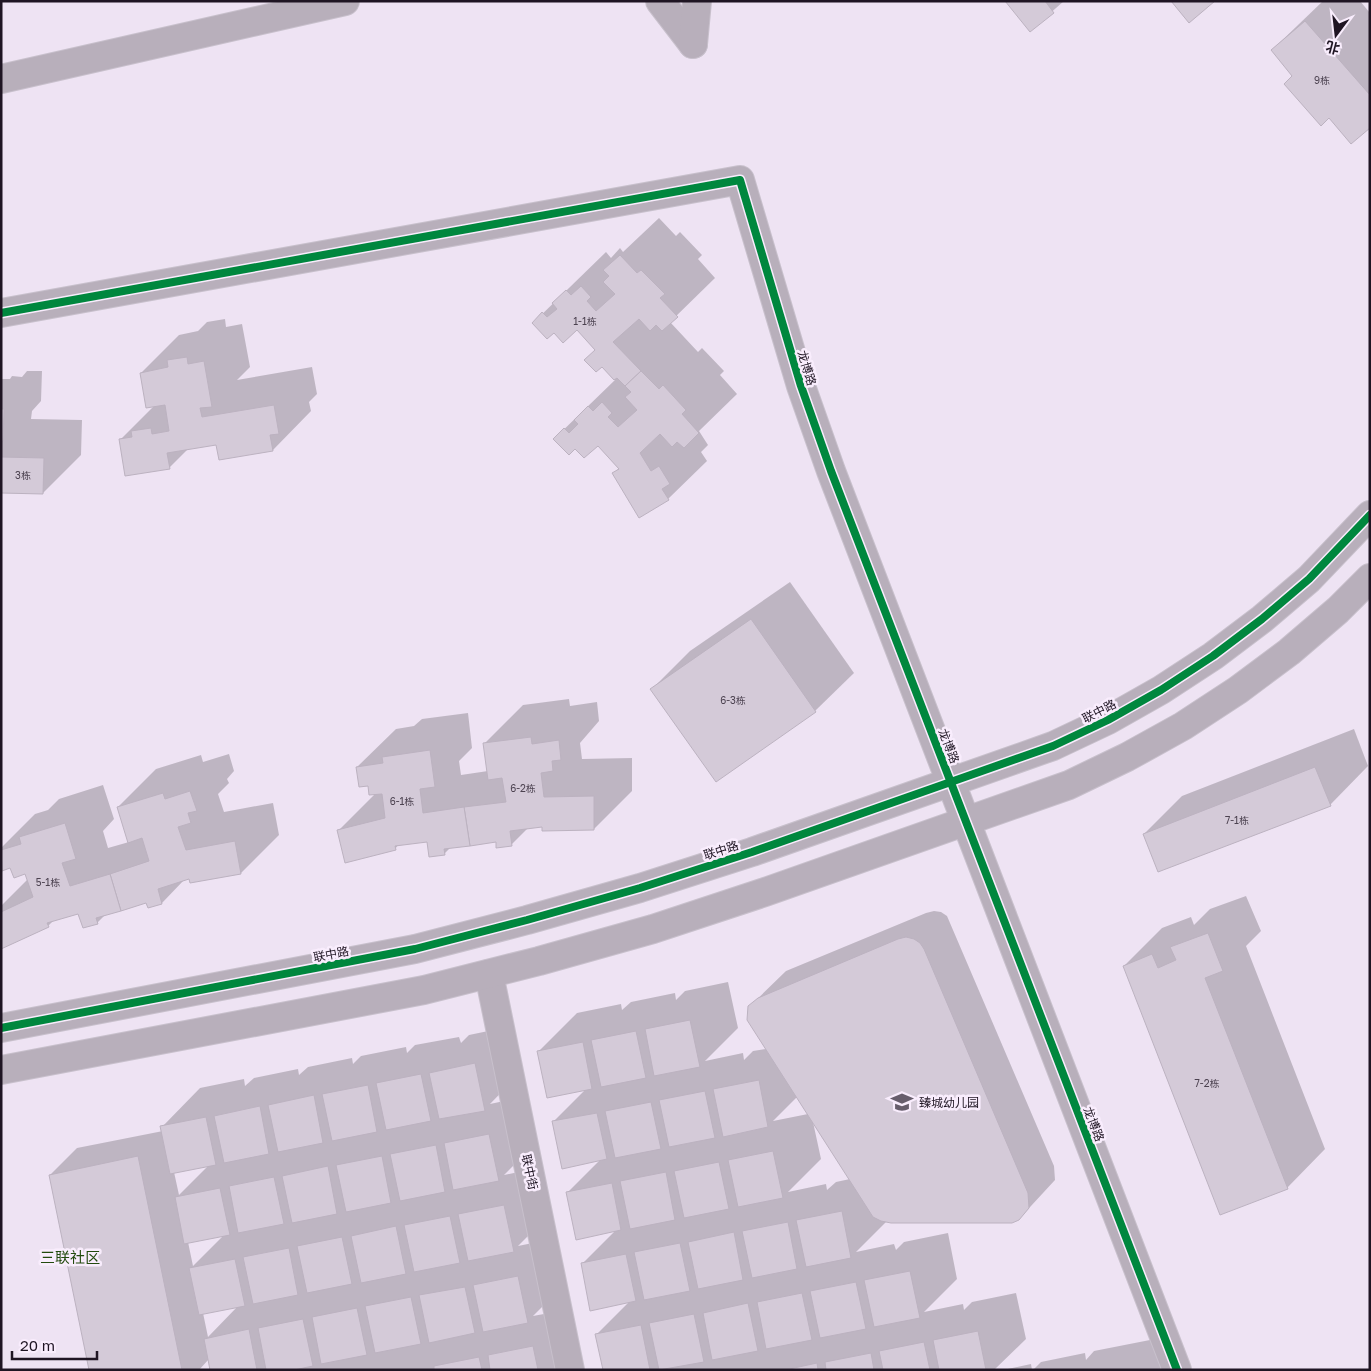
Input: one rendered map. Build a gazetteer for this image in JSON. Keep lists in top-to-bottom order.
{
  "streets": {
    "street": ["龙博路", "联中路", "联中街"]
  },
  "crossings": [
    ["龙博路", "联中路"]
  ],
  "districts": ["三联社区"],
  "places": {
    "school or university": ["臻城幼儿园"]
  },
  "house_numbers": [
    "9栋",
    "1-1栋",
    "3栋",
    "6-3栋",
    "6-2栋",
    "6-1栋",
    "7-1栋",
    "5-1栋",
    "7-2栋"
  ],
  "scale_bar": "20 m",
  "north": "bottom"
}
